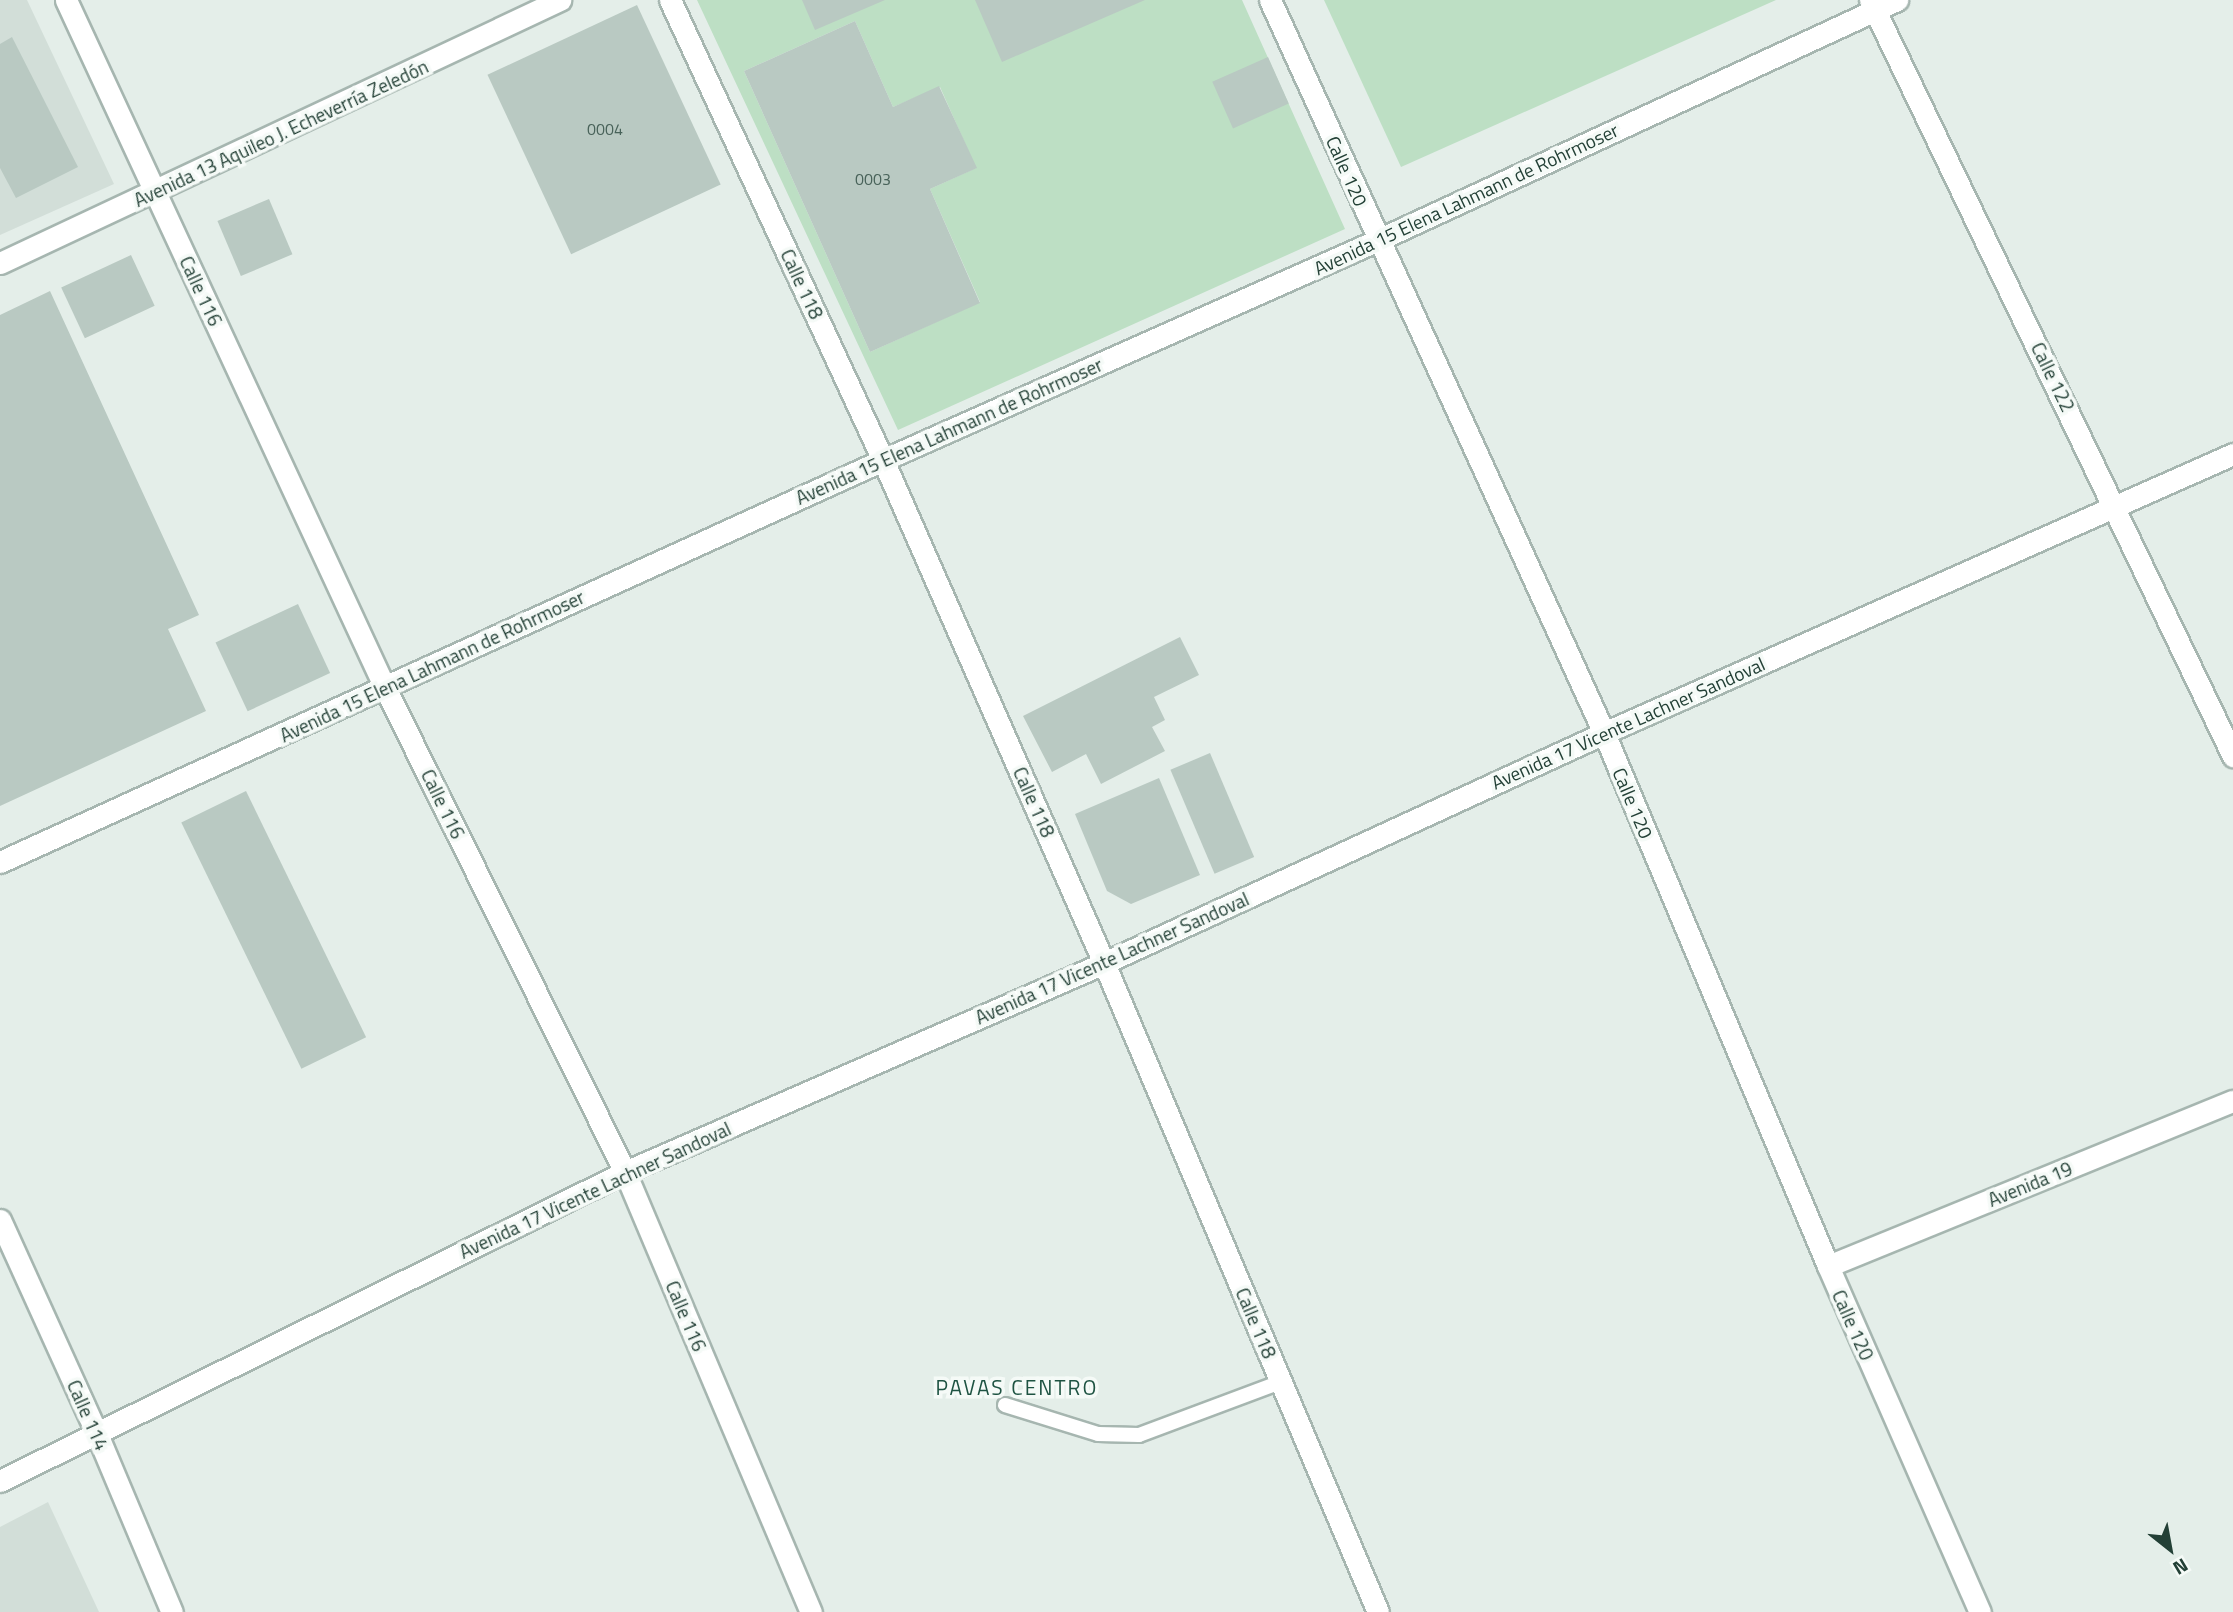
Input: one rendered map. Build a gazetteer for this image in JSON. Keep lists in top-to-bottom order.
{
  "streets": {
    "street": [
      "Avenida 13 Aquileo J. Echeverría Zeledón",
      "Calle 120",
      "Avenida 15 Elena Lahmann de Rohrmoser",
      "Calle 118",
      "Calle 116",
      "Calle 122",
      "Avenida 17 Vicente Lachner Sandoval",
      "Avenida 19",
      "Calle 114"
    ]
  },
  "crossings": [
    ["Avenida 13 Aquileo J. Echeverría Zeledón", "Calle 116"],
    ["Calle 120", "Avenida 15 Elena Lahmann de Rohrmoser"],
    ["Calle 120", "Avenida 17 Vicente Lachner Sandoval"],
    ["Calle 120", "Avenida 19"],
    ["Avenida 15 Elena Lahmann de Rohrmoser", "Calle 118"],
    ["Avenida 15 Elena Lahmann de Rohrmoser", "Calle 116"],
    ["Avenida 15 Elena Lahmann de Rohrmoser", "Calle 122"],
    ["Calle 118", "Avenida 17 Vicente Lachner Sandoval"],
    ["Calle 116", "Avenida 17 Vicente Lachner Sandoval"],
    ["Calle 122", "Avenida 17 Vicente Lachner Sandoval"],
    ["Avenida 17 Vicente Lachner Sandoval", "Calle 114"]
  ],
  "districts": ["PAVAS CENTRO"],
  "house_numbers": ["0004", "0003"],
  "north": "bottom right"
}
